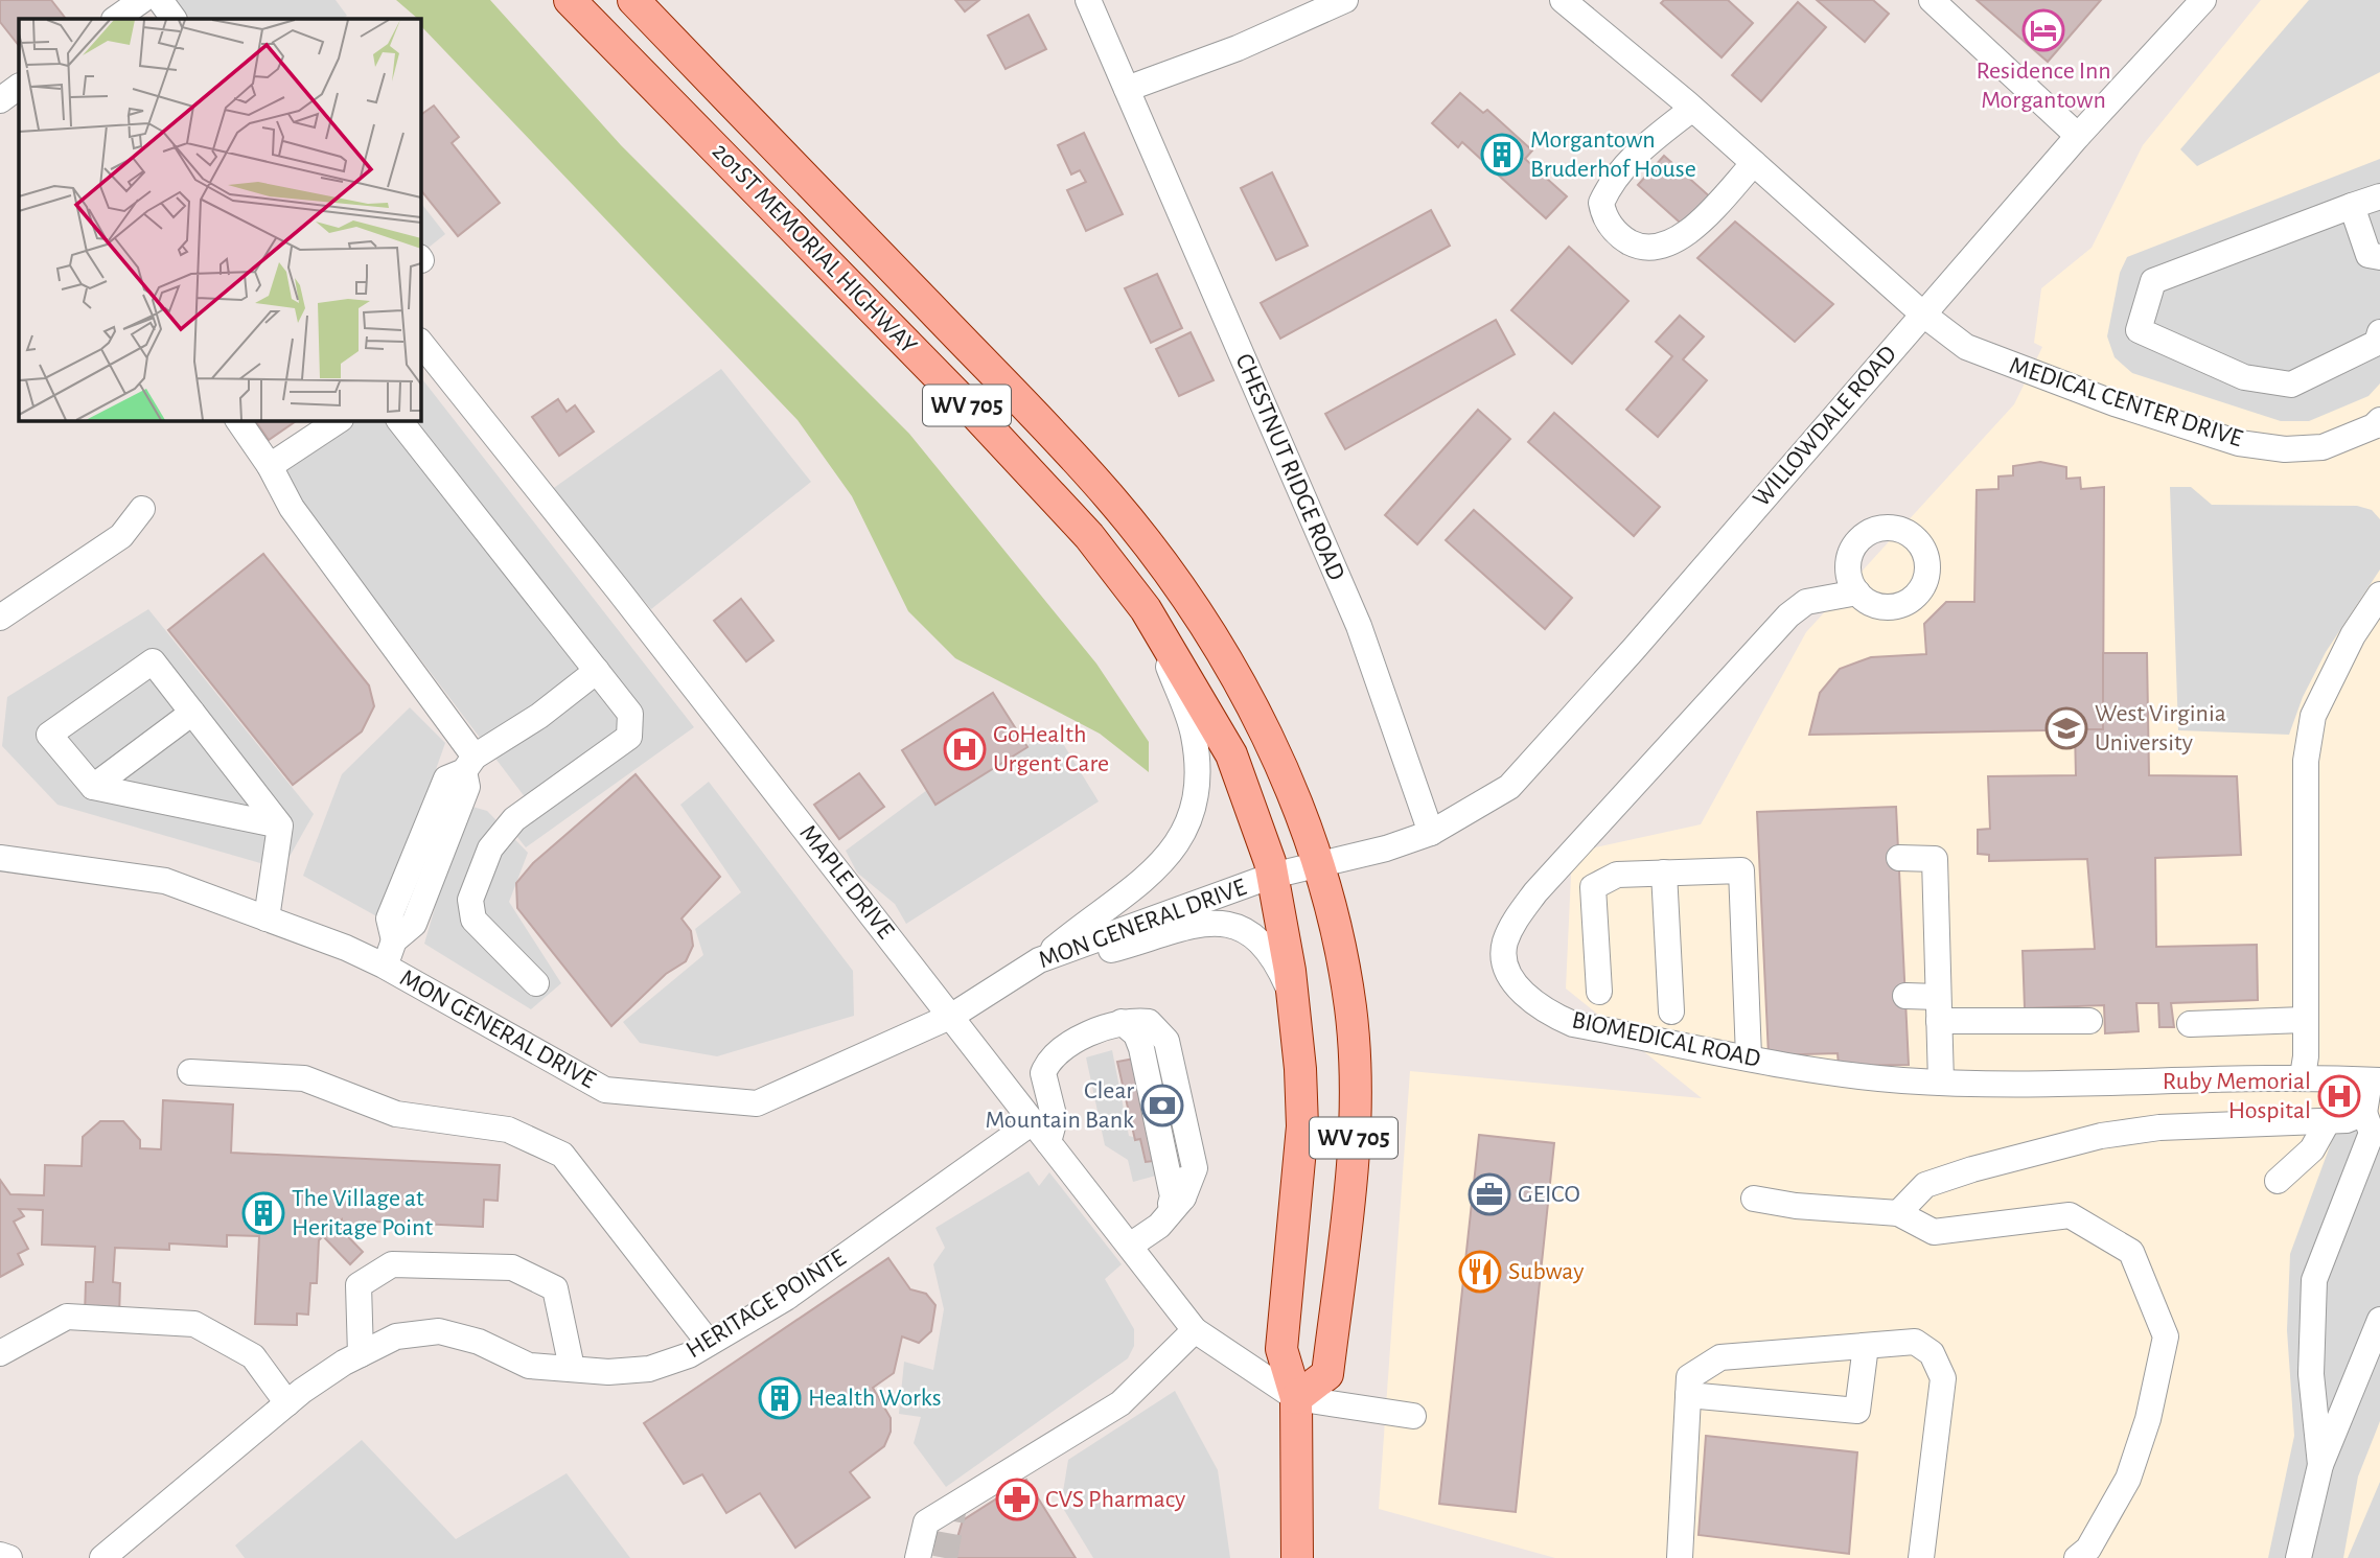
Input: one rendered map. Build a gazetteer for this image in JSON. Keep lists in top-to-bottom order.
{
  "streets": {
    "main road": ["201ST MEMORIAL HIGHWAY", "WV 705"],
    "street": [
      "MEDICAL CENTER DRIVE",
      "WILLOWDALE ROAD",
      "CHESTNUT RIDGE ROAD",
      "MAPLE DRIVE",
      "MON GENERAL DRIVE",
      "BIOMEDICAL ROAD",
      "HERITAGE POINTE"
    ]
  },
  "crossings": [
    ["201ST MEMORIAL HIGHWAY", "WV 705"],
    ["201ST MEMORIAL HIGHWAY", "MON GENERAL DRIVE"],
    ["MEDICAL CENTER DRIVE", "WILLOWDALE ROAD"],
    ["WV 705", "MAPLE DRIVE"],
    ["WV 705", "MON GENERAL DRIVE"],
    ["WILLOWDALE ROAD", "CHESTNUT RIDGE ROAD"],
    ["MAPLE DRIVE", "MON GENERAL DRIVE"],
    ["MAPLE DRIVE", "HERITAGE POINTE"]
  ],
  "places": {
    "hotel": ["Residence Inn Morgantown"],
    "building": ["Morgantown Bruderhof House", "The Village at Heritage Point", "Health Works"],
    "school or university": ["West Virginia University"],
    "hospital": ["GoHealth Urgent Care", "Ruby Memorial Hospital"],
    "bank": ["Clear Mountain Bank"],
    "office": ["GEICO"],
    "restaurant": ["Subway"],
    "pharmacy": ["CVS Pharmacy"]
  }
}
